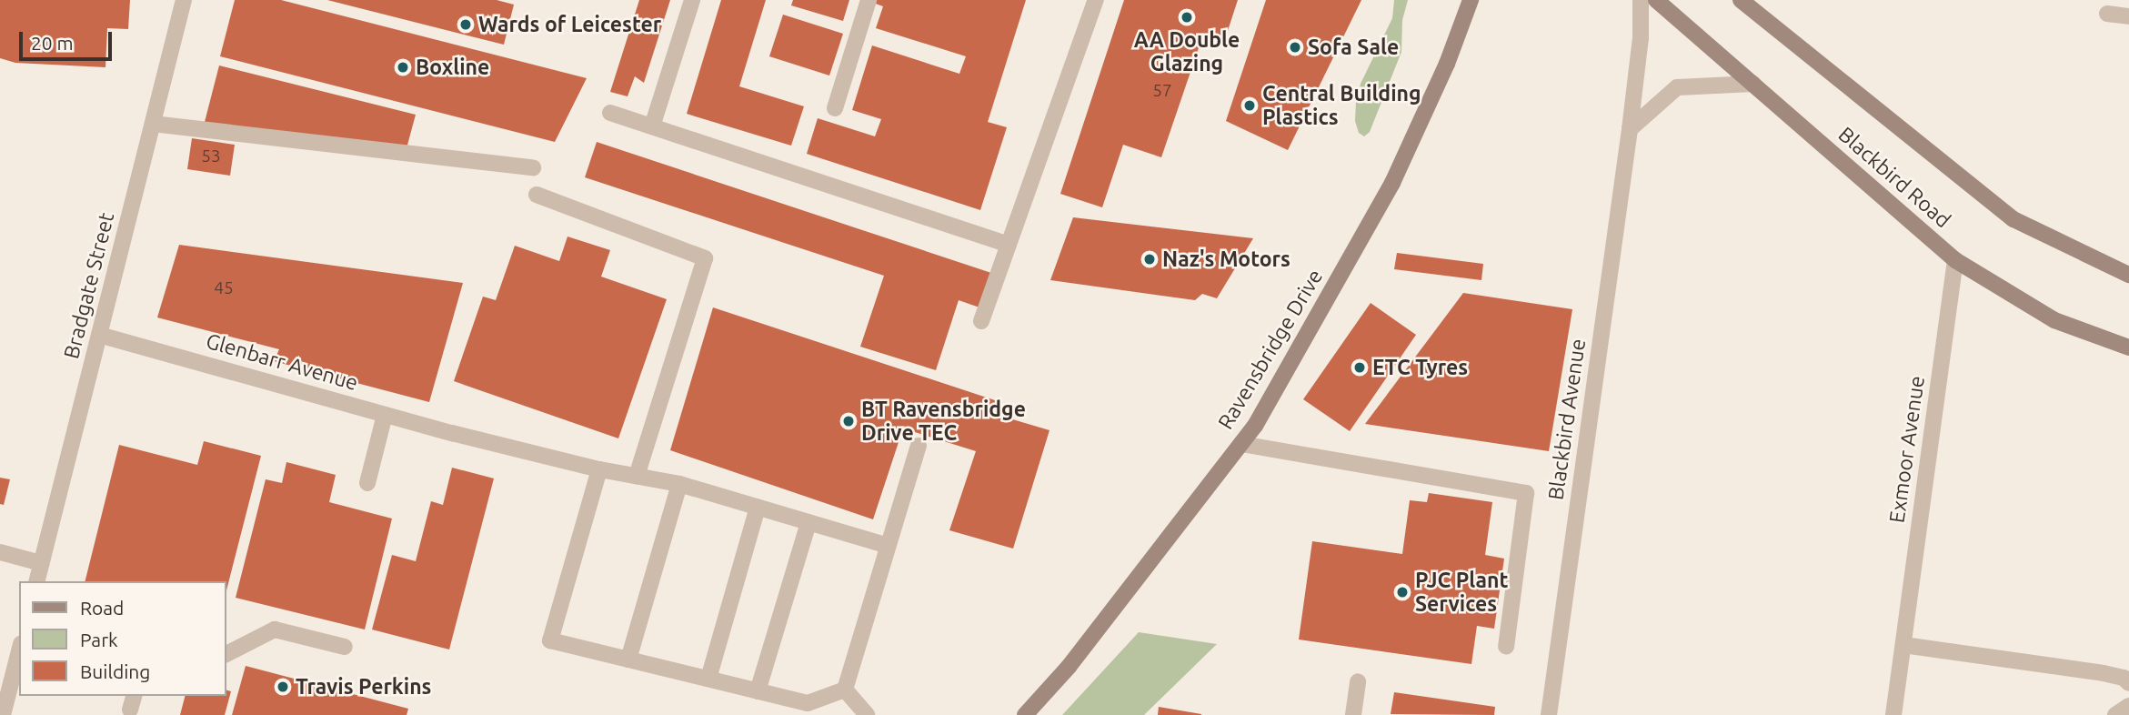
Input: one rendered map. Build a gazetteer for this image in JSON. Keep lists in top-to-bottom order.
{
  "streets": {
    "street": [
      "Blackbird Road",
      "Bradgate Street",
      "Ravensbridge Drive",
      "Glenbarr Avenue",
      "Blackbird Avenue",
      "Exmoor Avenue"
    ]
  },
  "crossings": [
    ["Blackbird Road", "Exmoor Avenue"],
    ["Bradgate Street", "Glenbarr Avenue"]
  ],
  "places": [
    "AA Double Glazing",
    "Wards of Leicester",
    "Sofa Sale",
    "Boxline",
    "Central Building Plastics",
    "Naz's Motors",
    "ETC Tyres",
    "BT Ravensbridge Drive TEC",
    "PJC Plant Services",
    "Travis Perkins"
  ],
  "house_numbers": ["57", "53", "45"],
  "legend": ["Road", "Park", "Building"],
  "scale_bar": "20 m"
}
